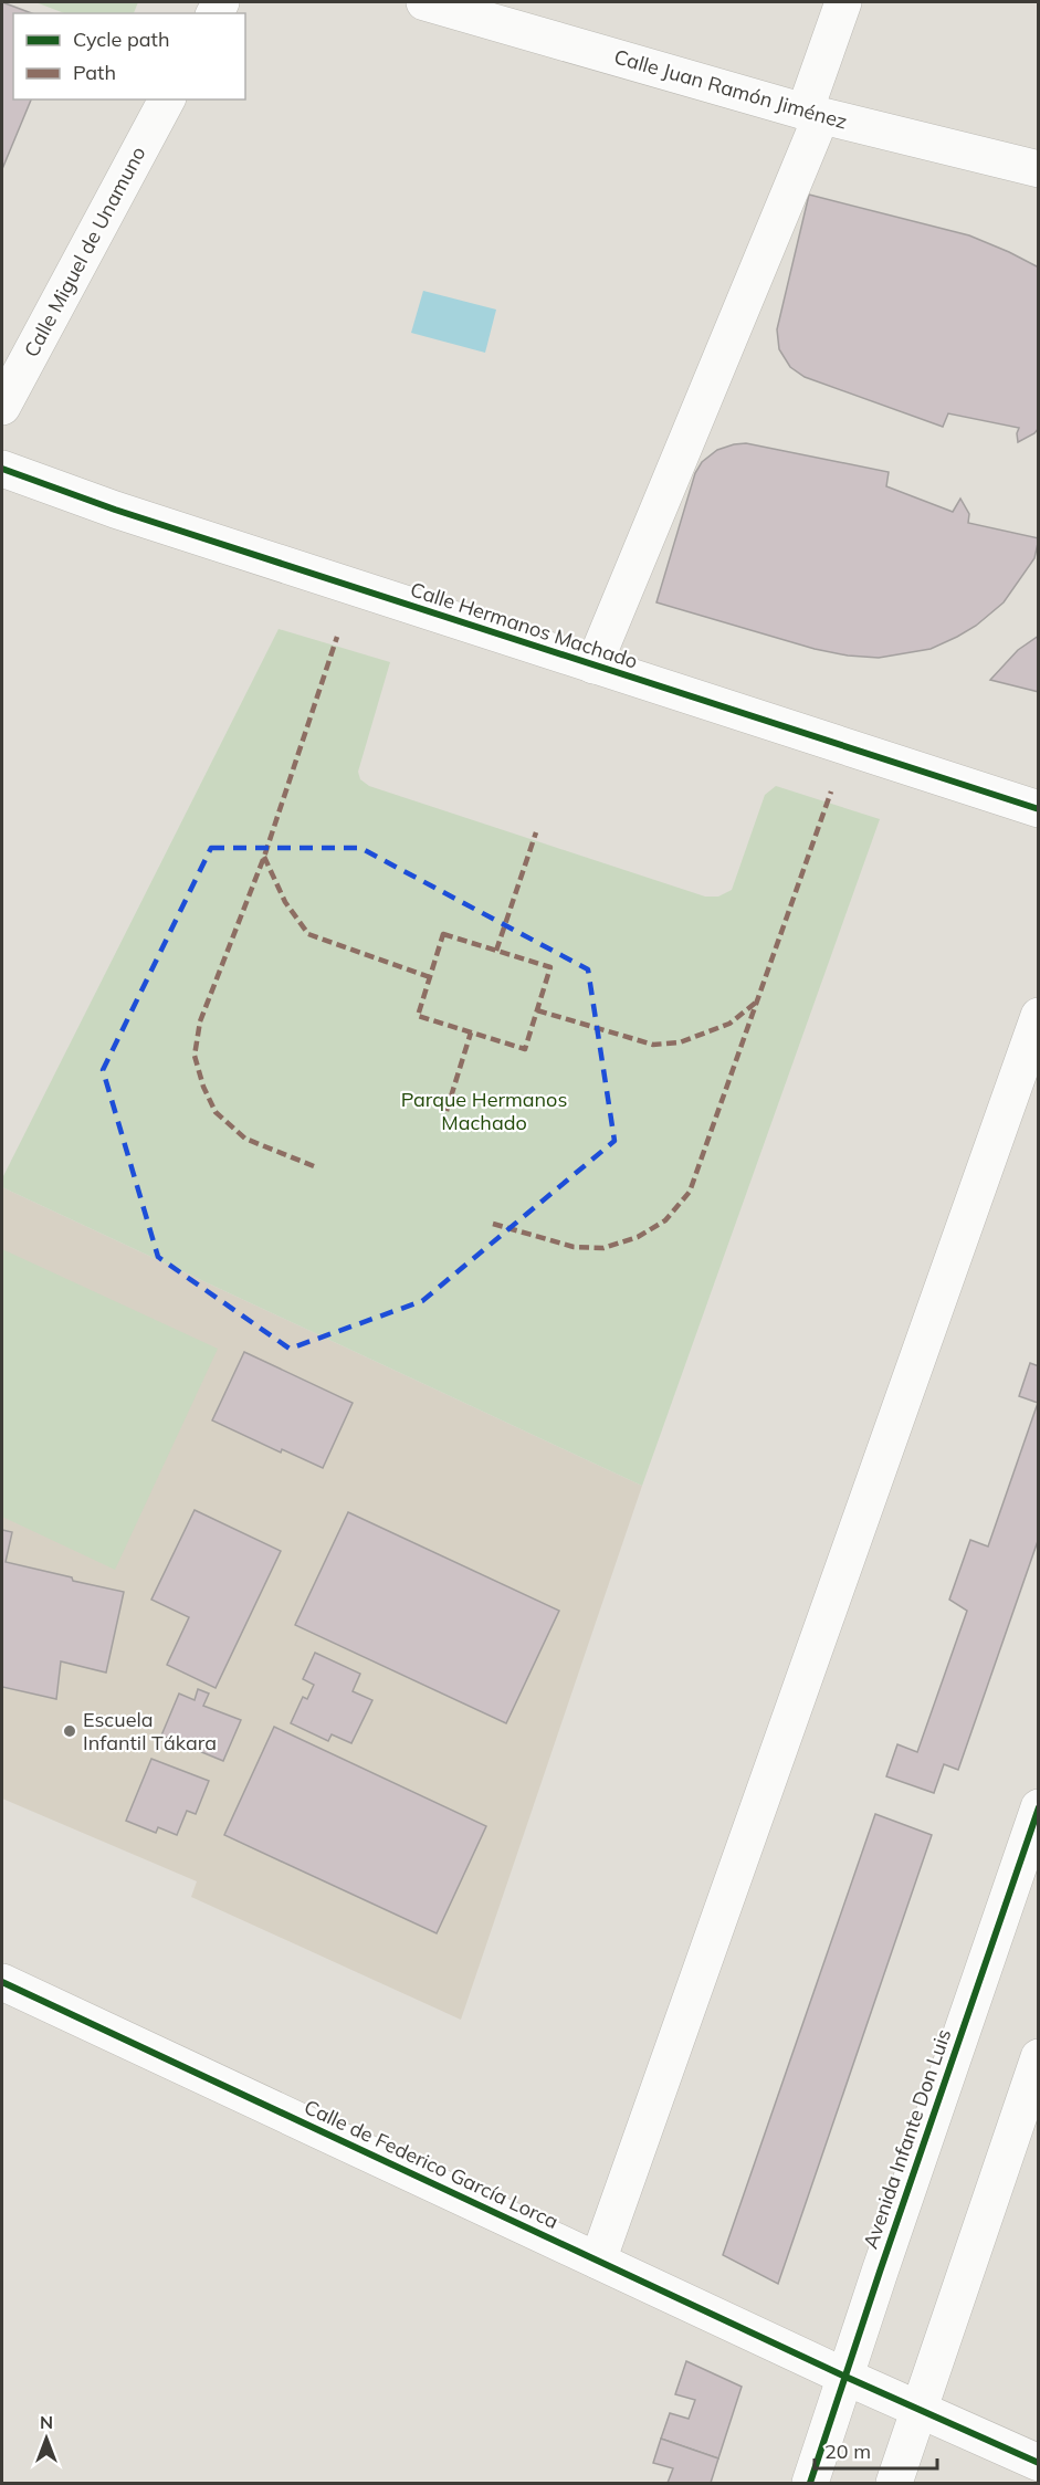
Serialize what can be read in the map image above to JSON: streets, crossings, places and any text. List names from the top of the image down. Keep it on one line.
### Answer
{"streets":{"street":["Calle Juan Ramón Jiménez","Calle Miguel de Unamuno","Calle Hermanos Machado","Avenida Infante Don Luis","Calle de Federico García Lorca"]},"crossings":[["Avenida Infante Don Luis","Calle de Federico García Lorca"]],"parks":["Parque Hermanos Machado"],"places":["Escuela Infantil Tákara"],"legend":["Cycle path","Path"],"scale_bar":"20 m","north":"top"}
